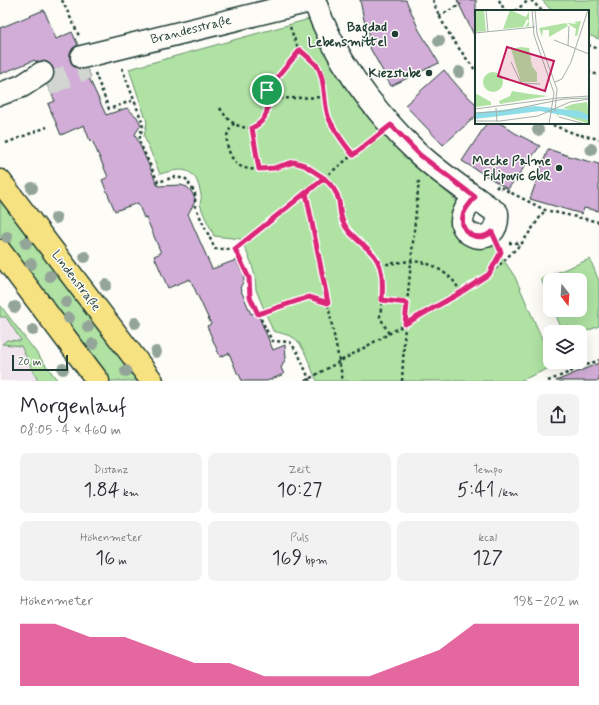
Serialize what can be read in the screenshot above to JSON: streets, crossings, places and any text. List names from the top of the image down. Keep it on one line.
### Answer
{"streets":{"main road":["Lindenstraße"],"street":["Brandesstraße"]},"places":["Bagdad Lebensmittel","Kiezstube","Mecke Palme Filipovic GbR"],"scale_bar":"20 m","north":"bottom","page":{"scale":"20 m","heading":["Morgenlauf","08:05 · 4 × 460 m"],"stats":[["Distanz","1.84 km"],["Zeit","10:27"],["Tempo","5:41 /km"],["Höhenmeter","16 m"],["Puls","169 bpm"],["kcal","127"]],"chart":["Höhenmeter","198–202 m"]}}
